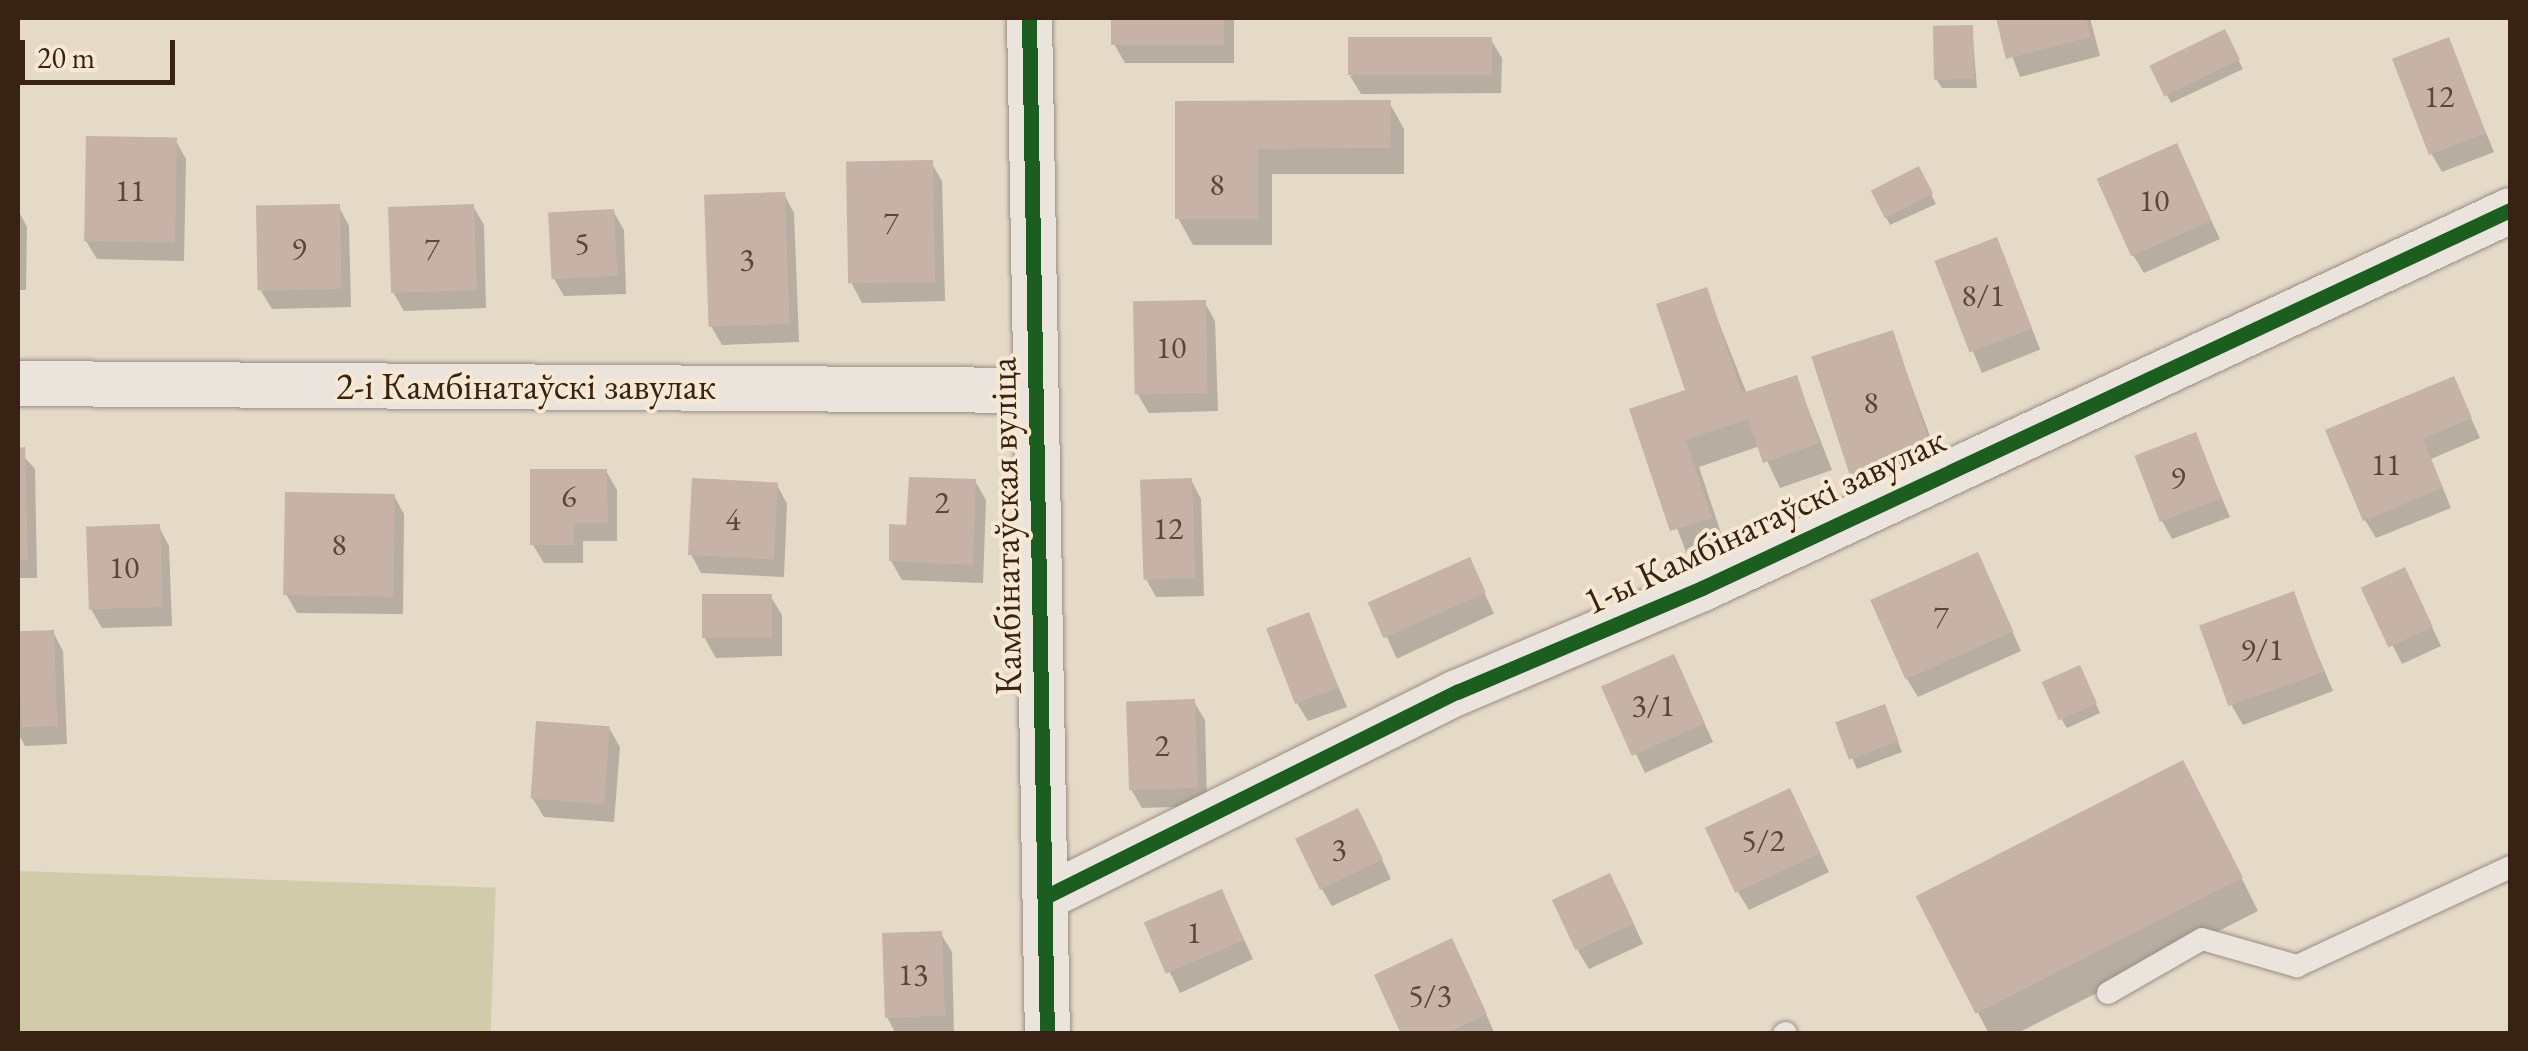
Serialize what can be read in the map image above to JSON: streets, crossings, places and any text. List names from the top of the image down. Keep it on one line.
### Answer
{"streets":{"street":["2-і Камбінатаўскі завулак","1-ы Камбінатаўскі завулак","Камбінатаўская вуліца"]},"crossings":[["2-і Камбінатаўскі завулак","Камбінатаўская вуліца"],["1-ы Камбінатаўскі завулак","Камбінатаўская вуліца"]],"house_numbers":["12","8","11","10","7","5","9","7","3","8/1","10","8","11","9","6","2","4","12","8","10","7","9/1","3/1","2","5/2","3","1","13","5/3"],"scale_bar":"20 m"}
